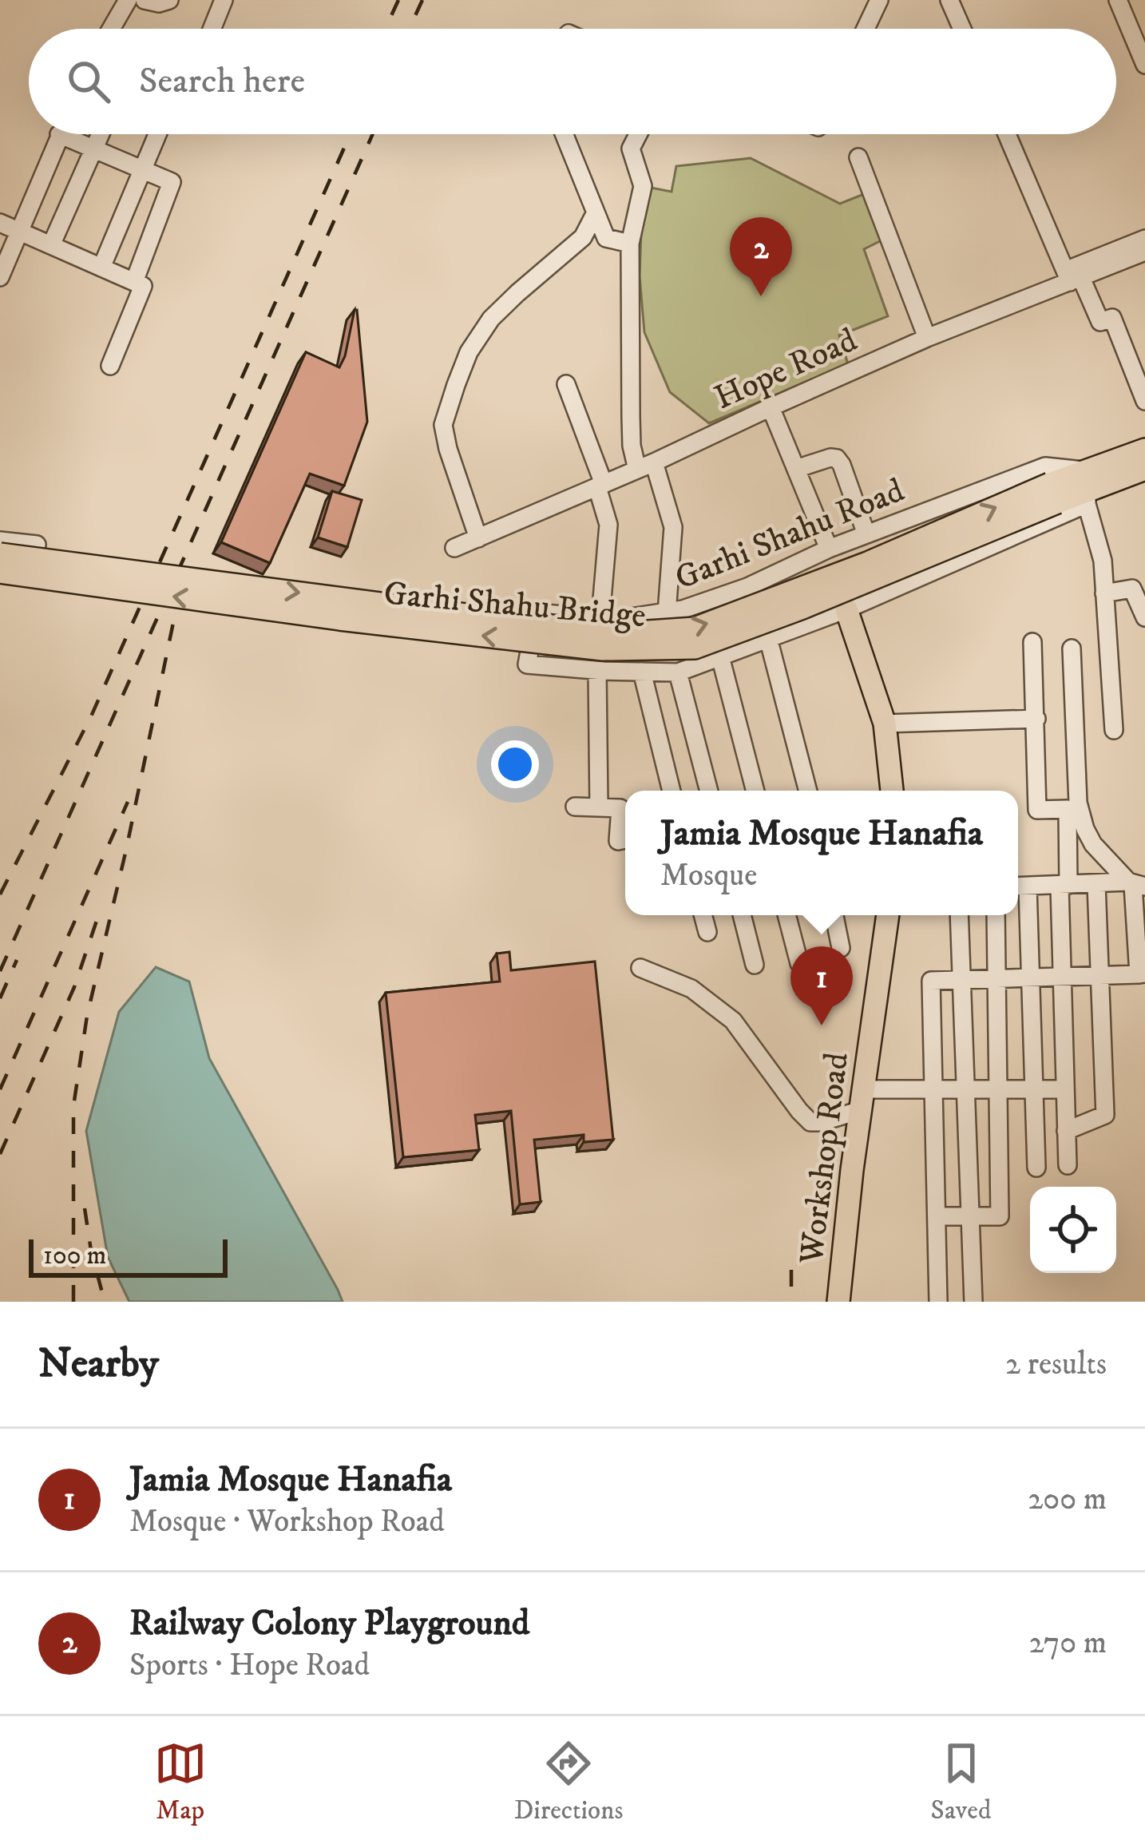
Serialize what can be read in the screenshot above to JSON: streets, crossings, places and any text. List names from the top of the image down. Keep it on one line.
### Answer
{"streets":{"main road":["Garhi Shahu Bridge","Workshop Road"],"street":["Hope Road","Garhi Shahu Road"]},"scale_bar":"100 m","page":{"search":"Search here","pins":["2","1"],"popup":["Jamia Mosque Hanafia","Mosque"],"scale":"100 m","heading":["Nearby","2 results"],"list":[{"mark":"1","name":"Jamia Mosque Hanafia","note":"Mosque · Workshop Road","value":"200 m"},{"mark":"2","name":"Railway Colony Playground","note":"Sports · Hope Road","value":"270 m"}],"nav":["Map","Directions","Saved"]}}
